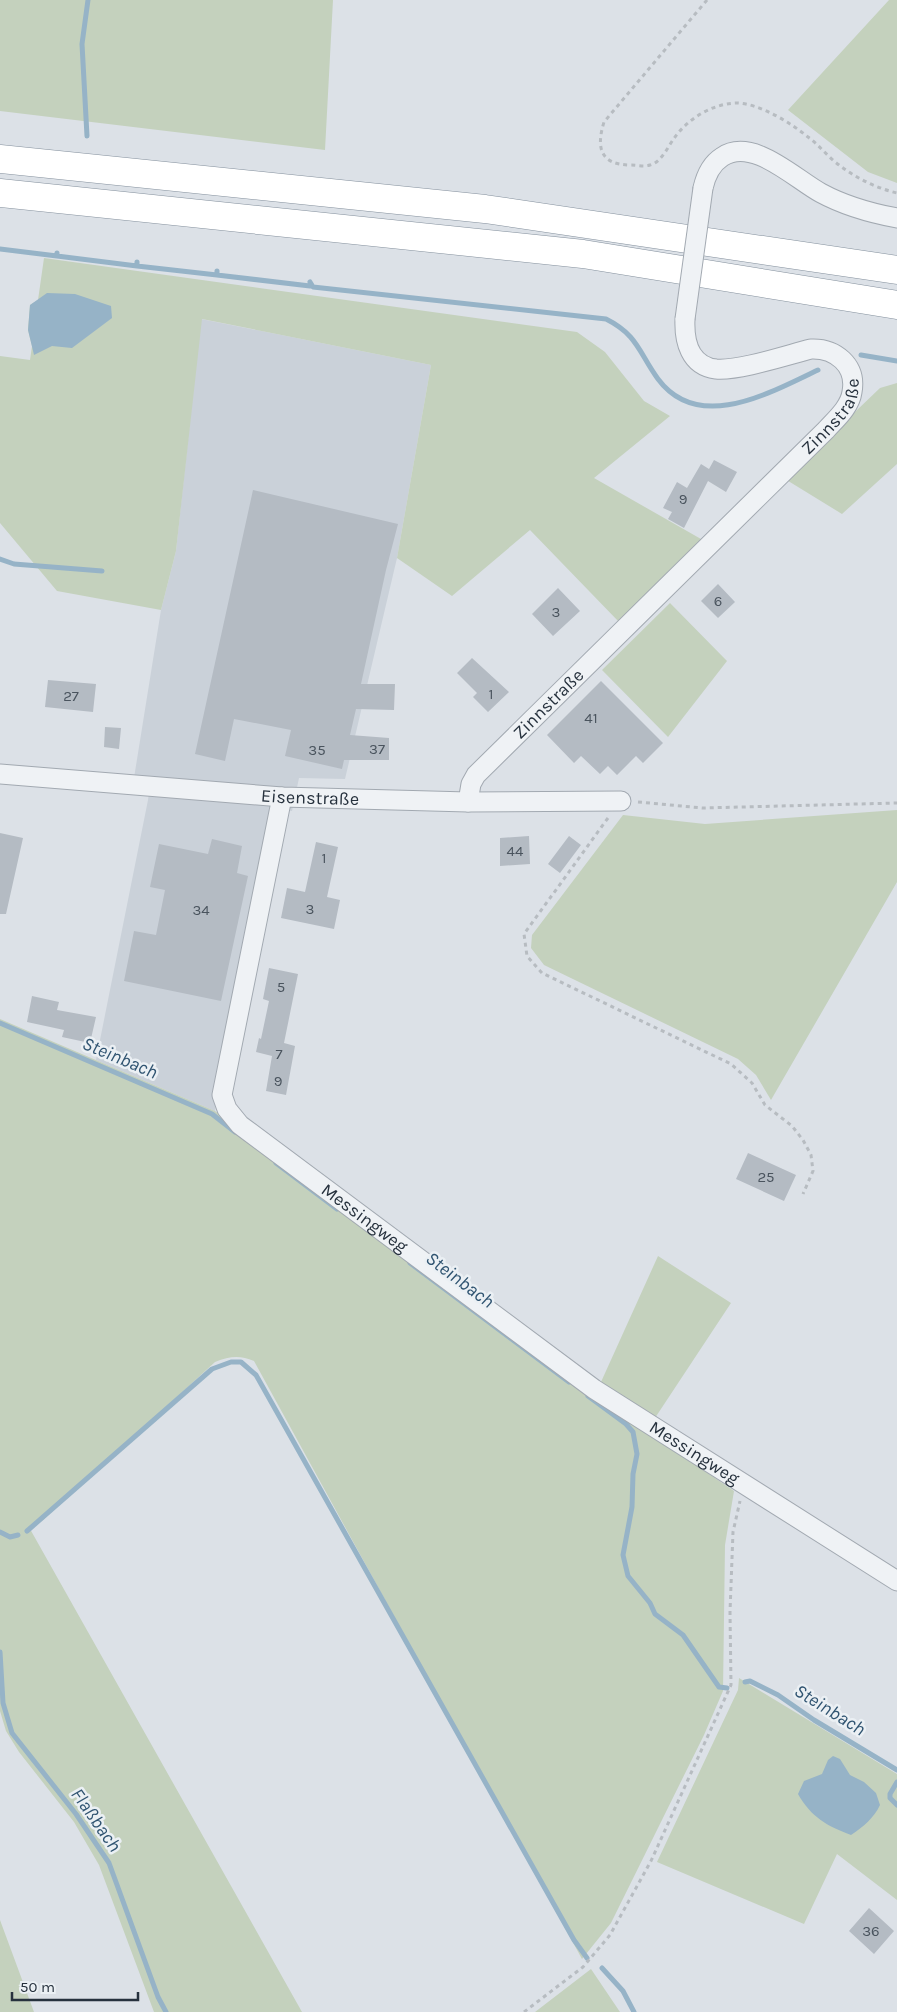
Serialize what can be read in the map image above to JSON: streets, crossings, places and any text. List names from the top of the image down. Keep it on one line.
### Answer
{"streets":{"street":["Zinnstraße","Eisenstraße","Messingweg"]},"crossings":[["Zinnstraße","Eisenstraße"],["Eisenstraße","Messingweg"]],"water":["Steinbach","Flaßbach"],"house_numbers":["9","6","3","1","27","41","37","35","44","1","3","34","5","7","9","25","36"],"scale_bar":"50 m"}
